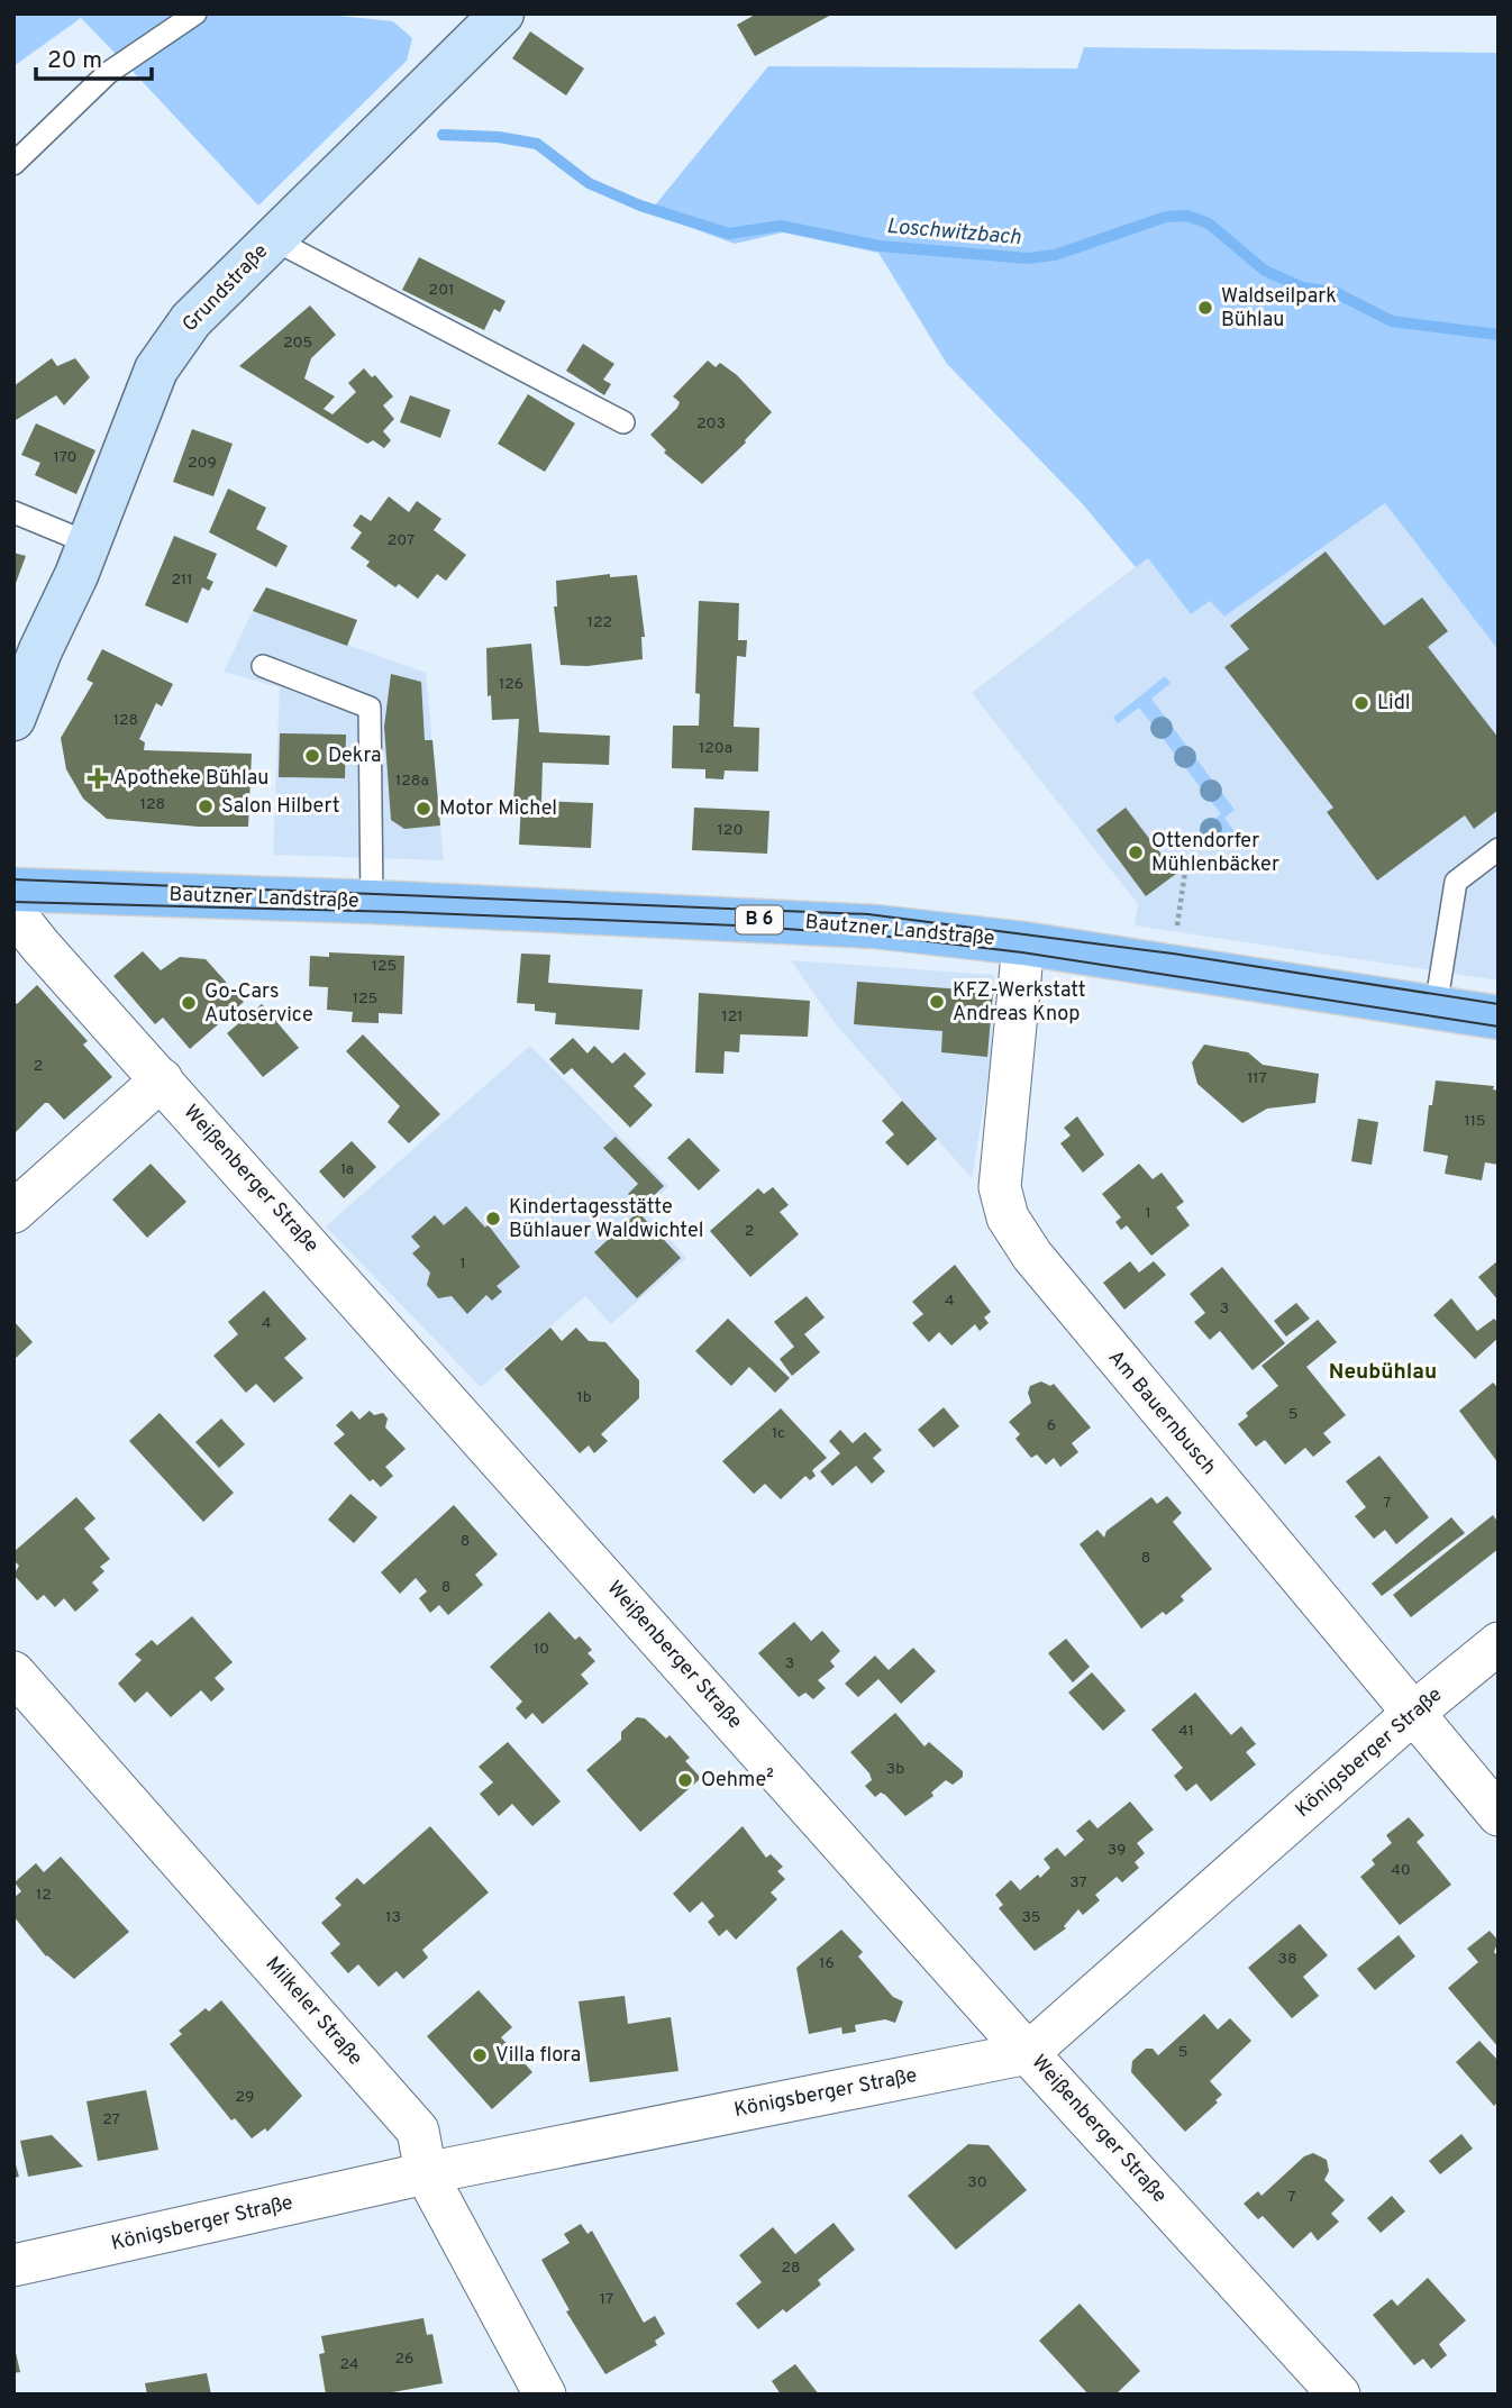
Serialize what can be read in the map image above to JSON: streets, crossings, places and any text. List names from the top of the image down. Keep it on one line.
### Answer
{"streets":{"main road":["Grundstraße","Bautzner Landstraße","B 6"],"street":["Weißenberger Straße","Am Bauernbusch","Königsberger Straße","Milkeler Straße"]},"crossings":[["Bautzner Landstraße","Am Bauernbusch"],["Weißenberger Straße","Königsberger Straße"],["Am Bauernbusch","Königsberger Straße"],["Königsberger Straße","Milkeler Straße"]],"districts":["Neubühlau"],"water":["Loschwitzbach"],"places":{"other":["Waldseilpark Bühlau","Lidl","Dekra","Salon Hilbert","Motor Michel","Ottendorfer Mühlenbäcker","KFZ-Werkstatt Andreas Knop","Go-Cars Autoservice","Kindertagesstätte Bühlauer Waldwichtel","Oehme²","Villa flora"],"health":["Apotheke Bühlau"]},"house_numbers":["201","205","203","170","209","207","211","122","126","128","120a","128a","128","120","125","125","121","2","117","115","1a","1","2","1","4","3","4","1b","5","6","1c","7","8","8","8","10","3","41","3b","39","40","37","12","13","35","38","16","5","29","27","30","7","28","17","26","24"],"scale_bar":"20 m"}
